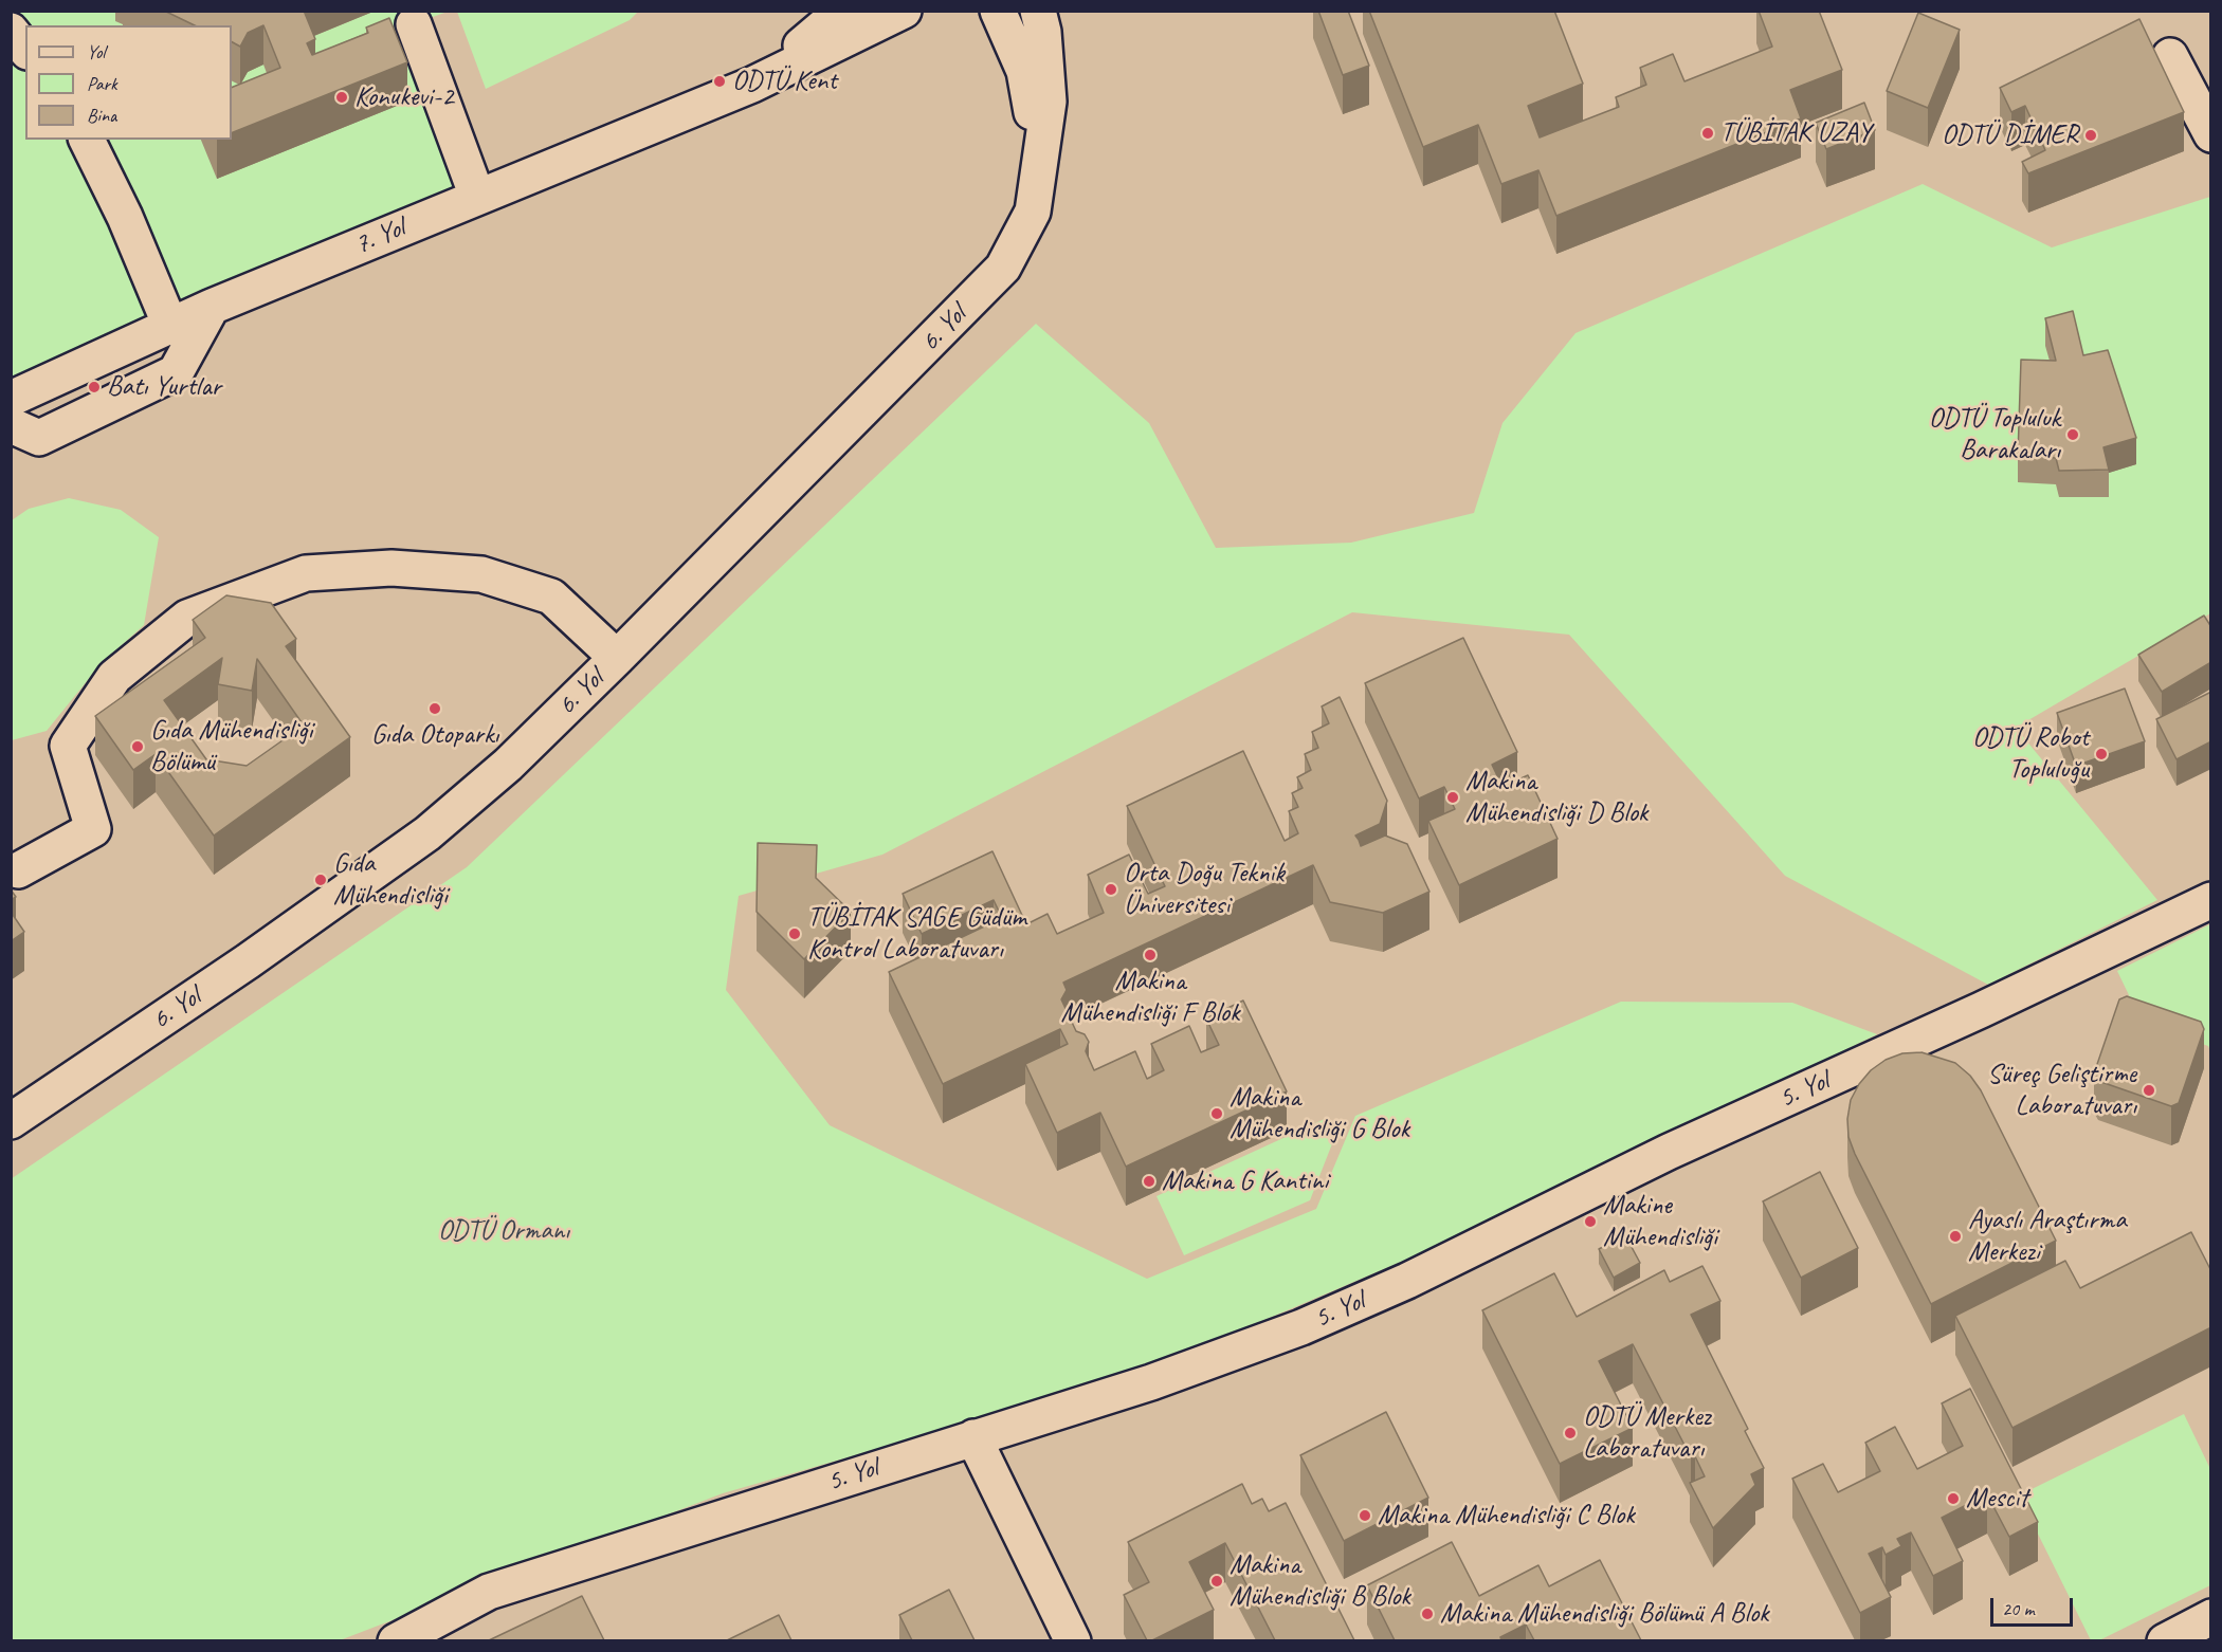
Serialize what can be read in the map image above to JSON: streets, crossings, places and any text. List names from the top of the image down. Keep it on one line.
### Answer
{"streets":{"street":["7. Yol","6. Yol","5. Yol"]},"parks":["ODTÜ Ormanı"],"places":["ODTÜ Kent","Konukevi-2","TÜBİTAK UZAY","ODTÜ DİMER","Batı Yurtlar","ODTÜ Topluluk Barakaları","Gıda Otoparkı","Gıda Mühendisliği Bölümü","ODTÜ Robot Topluluğu","Makina Mühendisliği D Blok","Gıda Mühendisliği","Orta Doğu Teknik Üniversitesi","TÜBİTAK SAGE Güdüm Kontrol Laboratuvarı","Makina Mühendisliği F Blok","Süreç Geliştirme Laboratuvarı","Makina Mühendisliği G Blok","Makina G Kantini","Makine Mühendisliği","Ayaslı Araştırma Merkezi","ODTÜ Merkez Laboratuvarı","Mescit","Makina Mühendisliği C Blok","Makina Mühendisliği B Blok","Makina Mühendisliği Bölümü A Blok"],"legend":["Yol","Park","Bina"],"scale_bar":"20 m"}
